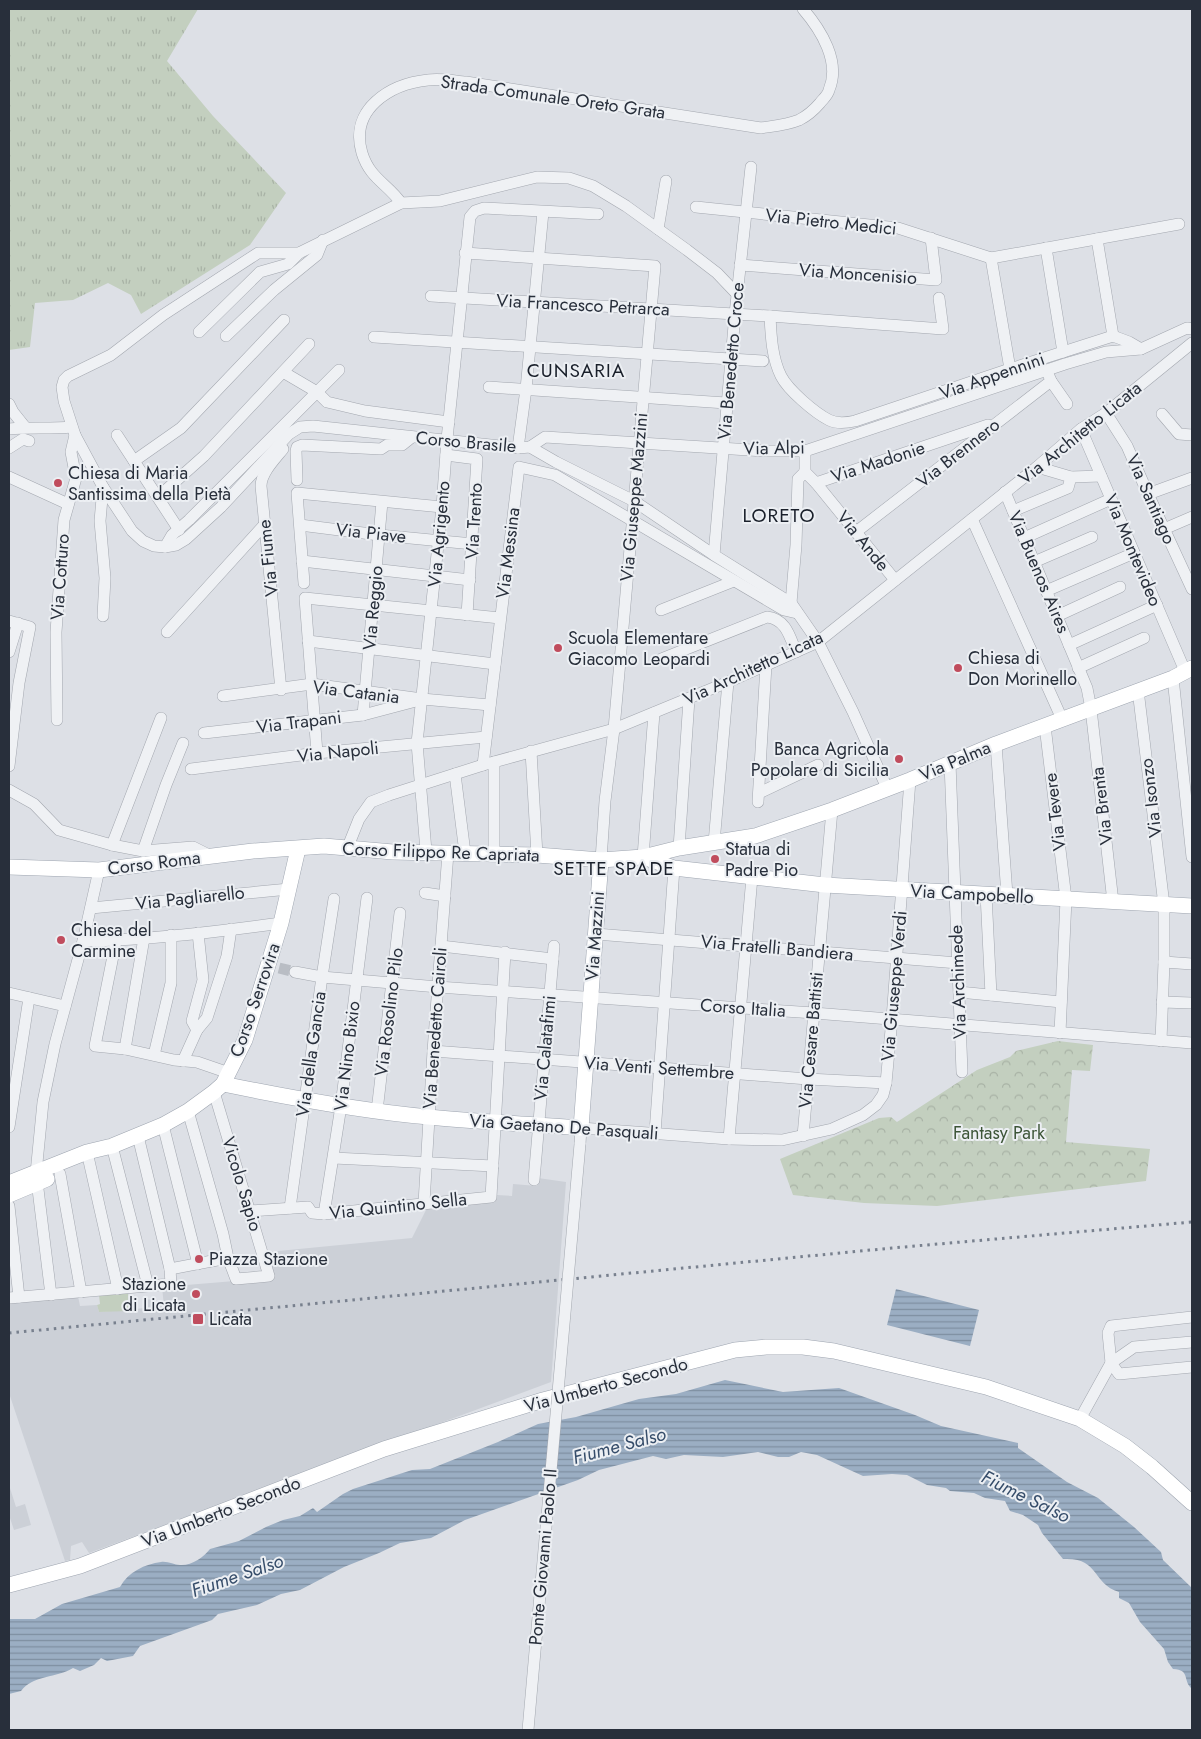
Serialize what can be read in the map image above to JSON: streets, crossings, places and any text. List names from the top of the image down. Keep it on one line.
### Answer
{"streets":{"main road":["Via Palma","Corso Filippo Re Capriata","Corso Roma","Via Campobello","Via Mazzini","Corso Serrovira","Via Gaetano De Pasquali","Via Umberto Secondo"],"street":["Strada Comunale Oreto Grata","Via Pietro Medici","Via Moncenisio","Via Francesco Petrarca","Via Benedetto Croce","Via Appennini","Via Architetto Licata","Corso Brasile","Via Alpi","Via Brennero","Via Madonie","Via Giuseppe Mazzini","Via Santiago","Via Trento","Via Piave","Via Agrigento","Via Ande","Via Montevideo","Via Messina","Via Fiume","Via Buenos Aires","Via Cotturo","Via Reggio","Via Catania","Via Trapani","Via Napoli","Via Isonzo","Via Brenta","Via Tevere","Via Pagliarello","Via Fratelli Bandiera","Via Archimede","Via Giuseppe Verdi","Corso Italia","Via Rosolino Pilo","Via Benedetto Cairoli","Via Cesare Battisti","Via Calatafimi","Via della Gancia","Via Nino Bixio","Via Venti Settembre","Vicolo Sapio","Via Quintino Sella","Ponte Giovanni Paolo II"]},"crossings":[["Via Pietro Medici","Via Moncenisio"],["Via Pietro Medici","Via Benedetto Croce"],["Via Moncenisio","Via Benedetto Croce"],["Via Francesco Petrarca","Via Benedetto Croce"],["Via Francesco Petrarca","Via Appennini"],["Via Francesco Petrarca","Via Giuseppe Mazzini"],["Via Francesco Petrarca","Via Agrigento"],["Via Benedetto Croce","Corso Brasile"],["Via Benedetto Croce","Via Alpi"],["Via Appennini","Via Alpi"],["Via Appennini","Via Brennero"],["Via Architetto Licata","Corso Brasile"],["Via Architetto Licata","Via Giuseppe Mazzini"],["Via Architetto Licata","Via Santiago"],["Via Architetto Licata","Via Agrigento"],["Via Architetto Licata","Via Ande"],["Via Architetto Licata","Via Montevideo"],["Via Architetto Licata","Via Messina"],["Via Architetto Licata","Via Buenos Aires"],["Via Architetto Licata","Corso Filippo Re Capriata"],["Via Architetto Licata","Via Mazzini"],["Corso Brasile","Via Alpi"],["Corso Brasile","Via Giuseppe Mazzini"],["Corso Brasile","Via Agrigento"],["Corso Brasile","Via Fiume"],["Corso Brasile","Via Palma"],["Via Alpi","Via Giuseppe Mazzini"],["Via Brennero","Via Madonie"],["Via Brennero","Via Ande"],["Via Madonie","Via Ande"],["Via Giuseppe Mazzini","Via Messina"],["Via Giuseppe Mazzini","Via Mazzini"],["Via Trento","Via Piave"],["Via Trento","Via Agrigento"],["Via Piave","Via Agrigento"],["Via Piave","Via Reggio"],["Via Agrigento","Via Catania"],["Via Agrigento","Via Trapani"],["Via Agrigento","Via Napoli"],["Via Agrigento","Corso Filippo Re Capriata"],["Via Montevideo","Via Palma"],["Via Messina","Via Catania"],["Via Messina","Via Napoli"],["Via Messina","Corso Filippo Re Capriata"],["Via Fiume","Via Catania"],["Via Buenos Aires","Via Palma"],["Via Buenos Aires","Via Brenta"],["Via Reggio","Via Catania"],["Via Reggio","Via Trapani"],["Via Catania","Via Trapani"],["Via Palma","Via Isonzo"],["Via Palma","Via Brenta"],["Via Palma","Via Tevere"],["Via Palma","Corso Filippo Re Capriata"],["Via Palma","Via Archimede"],["Via Palma","Via Giuseppe Verdi"],["Via Palma","Via Cesare Battisti"],["Via Isonzo","Via Campobello"],["Via Isonzo","Corso Italia"],["Via Brenta","Via Campobello"],["Via Tevere","Via Campobello"],["Via Tevere","Corso Italia"],["Corso Filippo Re Capriata","Corso Roma"],["Corso Filippo Re Capriata","Via Campobello"],["Corso Filippo Re Capriata","Via Mazzini"],["Corso Filippo Re Capriata","Corso Serrovira"],["Corso Filippo Re Capriata","Via Benedetto Cairoli"],["Corso Roma","Corso Serrovira"],["Via Campobello","Via Archimede"],["Via Campobello","Via Giuseppe Verdi"],["Via Campobello","Via Cesare Battisti"],["Via Pagliarello","Corso Serrovira"],["Via Mazzini","Via Fratelli Bandiera"],["Via Mazzini","Corso Italia"],["Via Mazzini","Via Venti Settembre"],["Via Mazzini","Via Gaetano De Pasquali"],["Via Mazzini","Ponte Giovanni Paolo II"],["Via Fratelli Bandiera","Via Archimede"],["Via Fratelli Bandiera","Via Giuseppe Verdi"],["Via Fratelli Bandiera","Via Cesare Battisti"],["Via Archimede","Corso Italia"],["Via Giuseppe Verdi","Corso Italia"],["Via Giuseppe Verdi","Via Venti Settembre"],["Via Giuseppe Verdi","Via Gaetano De Pasquali"],["Corso Serrovira","Via Gaetano De Pasquali"],["Corso Serrovira","Vicolo Sapio"],["Corso Italia","Via Rosolino Pilo"],["Corso Italia","Via Benedetto Cairoli"],["Corso Italia","Via Cesare Battisti"],["Corso Italia","Via Calatafimi"],["Corso Italia","Via della Gancia"],["Corso Italia","Via Nino Bixio"],["Via Rosolino Pilo","Via Gaetano De Pasquali"],["Via Benedetto Cairoli","Via Venti Settembre"],["Via Benedetto Cairoli","Via Gaetano De Pasquali"],["Via Benedetto Cairoli","Via Quintino Sella"],["Via Cesare Battisti","Via Venti Settembre"],["Via Cesare Battisti","Via Gaetano De Pasquali"],["Via Calatafimi","Via Venti Settembre"],["Via Calatafimi","Via Gaetano De Pasquali"],["Via della Gancia","Via Gaetano De Pasquali"],["Via della Gancia","Via Quintino Sella"],["Via Nino Bixio","Via Gaetano De Pasquali"],["Via Nino Bixio","Via Quintino Sella"],["Via Venti Settembre","Via Gaetano De Pasquali"],["Via Gaetano De Pasquali","Vicolo Sapio"],["Vicolo Sapio","Via Quintino Sella"]],"districts":["CUNSARIA","LORETO","SETTE SPADE"],"water":["Fiume Salso"],"parks":["Fantasy Park"],"places":{"other":["Chiesa di Maria Santissima della Pietà","Scuola Elementare Giacomo Leopardi","Chiesa di Don Morinello","Banca Agricola Popolare di Sicilia","Statua di Padre Pio","Chiesa del Carmine","Piazza Stazione","Stazione di Licata"],"transit":["Licata"]}}
